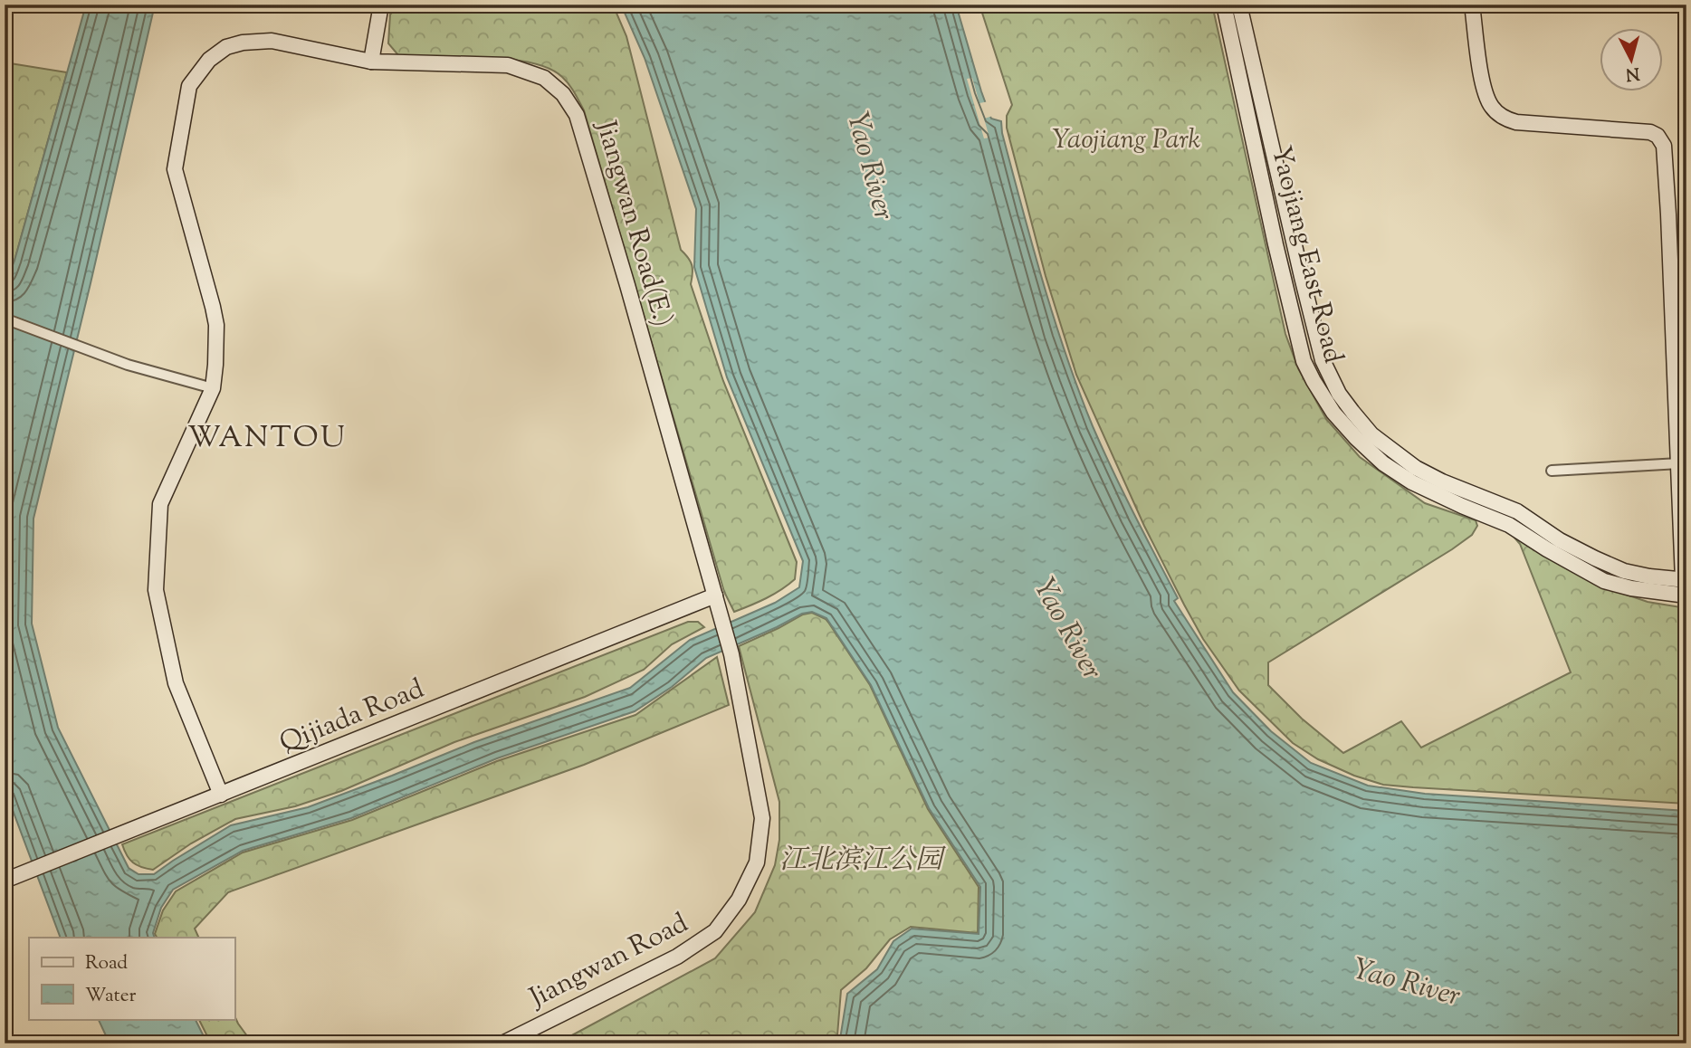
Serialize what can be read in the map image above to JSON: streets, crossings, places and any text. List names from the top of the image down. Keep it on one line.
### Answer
{"streets":{"street":["Jiangwan Road(E.)","Yaojiang East Road","Qijiada Road","Jiangwan Road"]},"crossings":[["Jiangwan Road(E.)","Qijiada Road"],["Jiangwan Road(E.)","Jiangwan Road"]],"districts":["WANTOU"],"water":["Yao River"],"parks":["Yaojiang Park","江北滨江公园"],"legend":["Road","Water"],"north":"bottom"}
